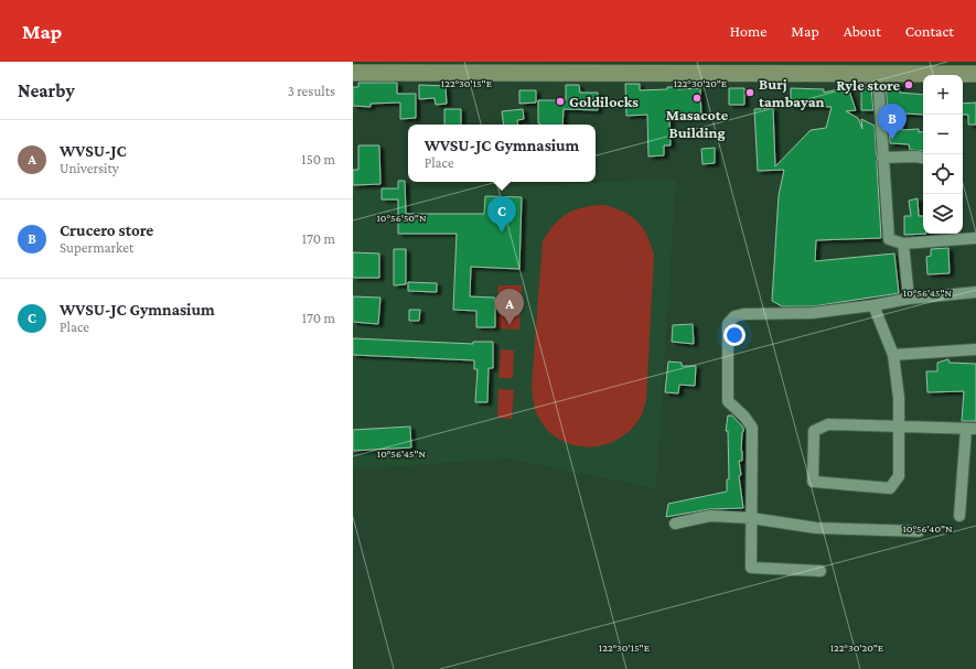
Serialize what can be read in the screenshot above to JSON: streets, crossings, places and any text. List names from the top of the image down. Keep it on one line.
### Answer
{"places":["Ryle store","Burj tambayan","Masacote Building","Goldilocks"],"page":{"header":"Map","nav":["Home","Map","About","Contact"],"heading":["Nearby","3 results"],"map_buttons":["+","−"],"pins":["B","C","A"],"list":[{"mark":"A","name":"WVSU-JC","note":"University","value":"150 m"},{"mark":"B","name":"Crucero store","note":"Supermarket","value":"170 m"},{"mark":"C","name":"WVSU-JC Gymnasium","note":"Place","value":"170 m"}],"popup":["WVSU-JC Gymnasium","Place"]},"coordinates":["122°30'15\"E","122°30'20\"E","10°56'50\"N","10°56'45\"N","10°56'40\"N"]}
